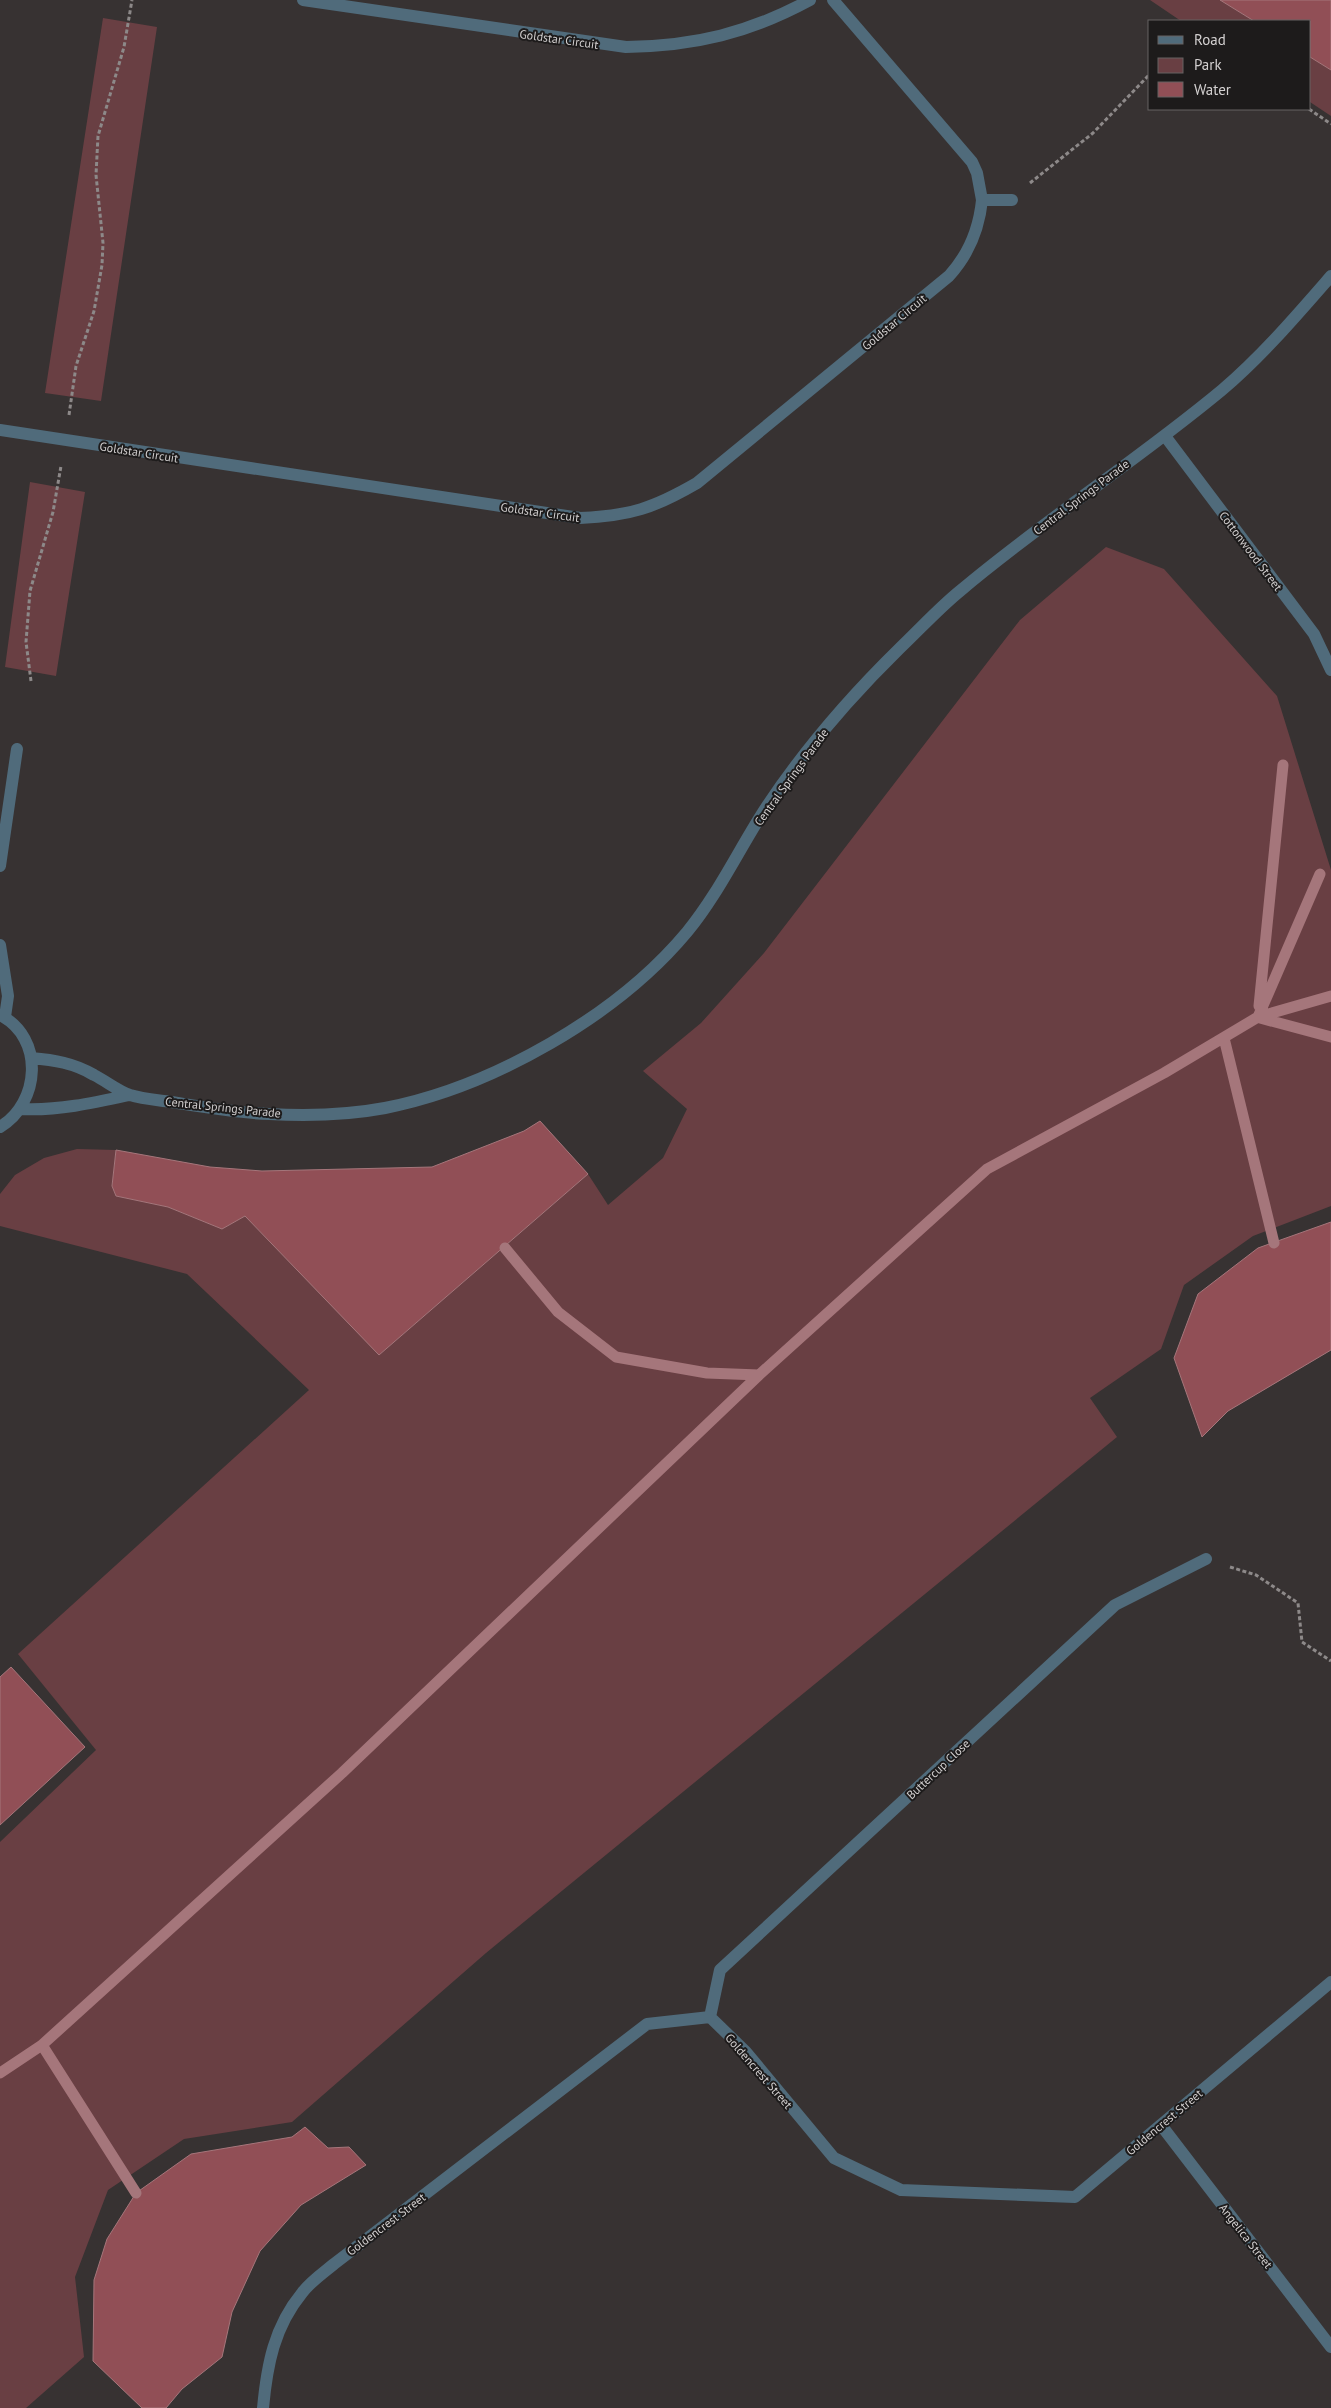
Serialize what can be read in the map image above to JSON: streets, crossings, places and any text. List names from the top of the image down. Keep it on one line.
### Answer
{"streets":{"street":["Goldstar Circuit","Central Springs Parade","Cottonwood Street","Buttercup Close","Goldencrest Street","Angelica Street"]},"crossings":[["Central Springs Parade","Cottonwood Street"],["Buttercup Close","Goldencrest Street"],["Goldencrest Street","Angelica Street"]],"legend":["Road","Park","Water"]}
